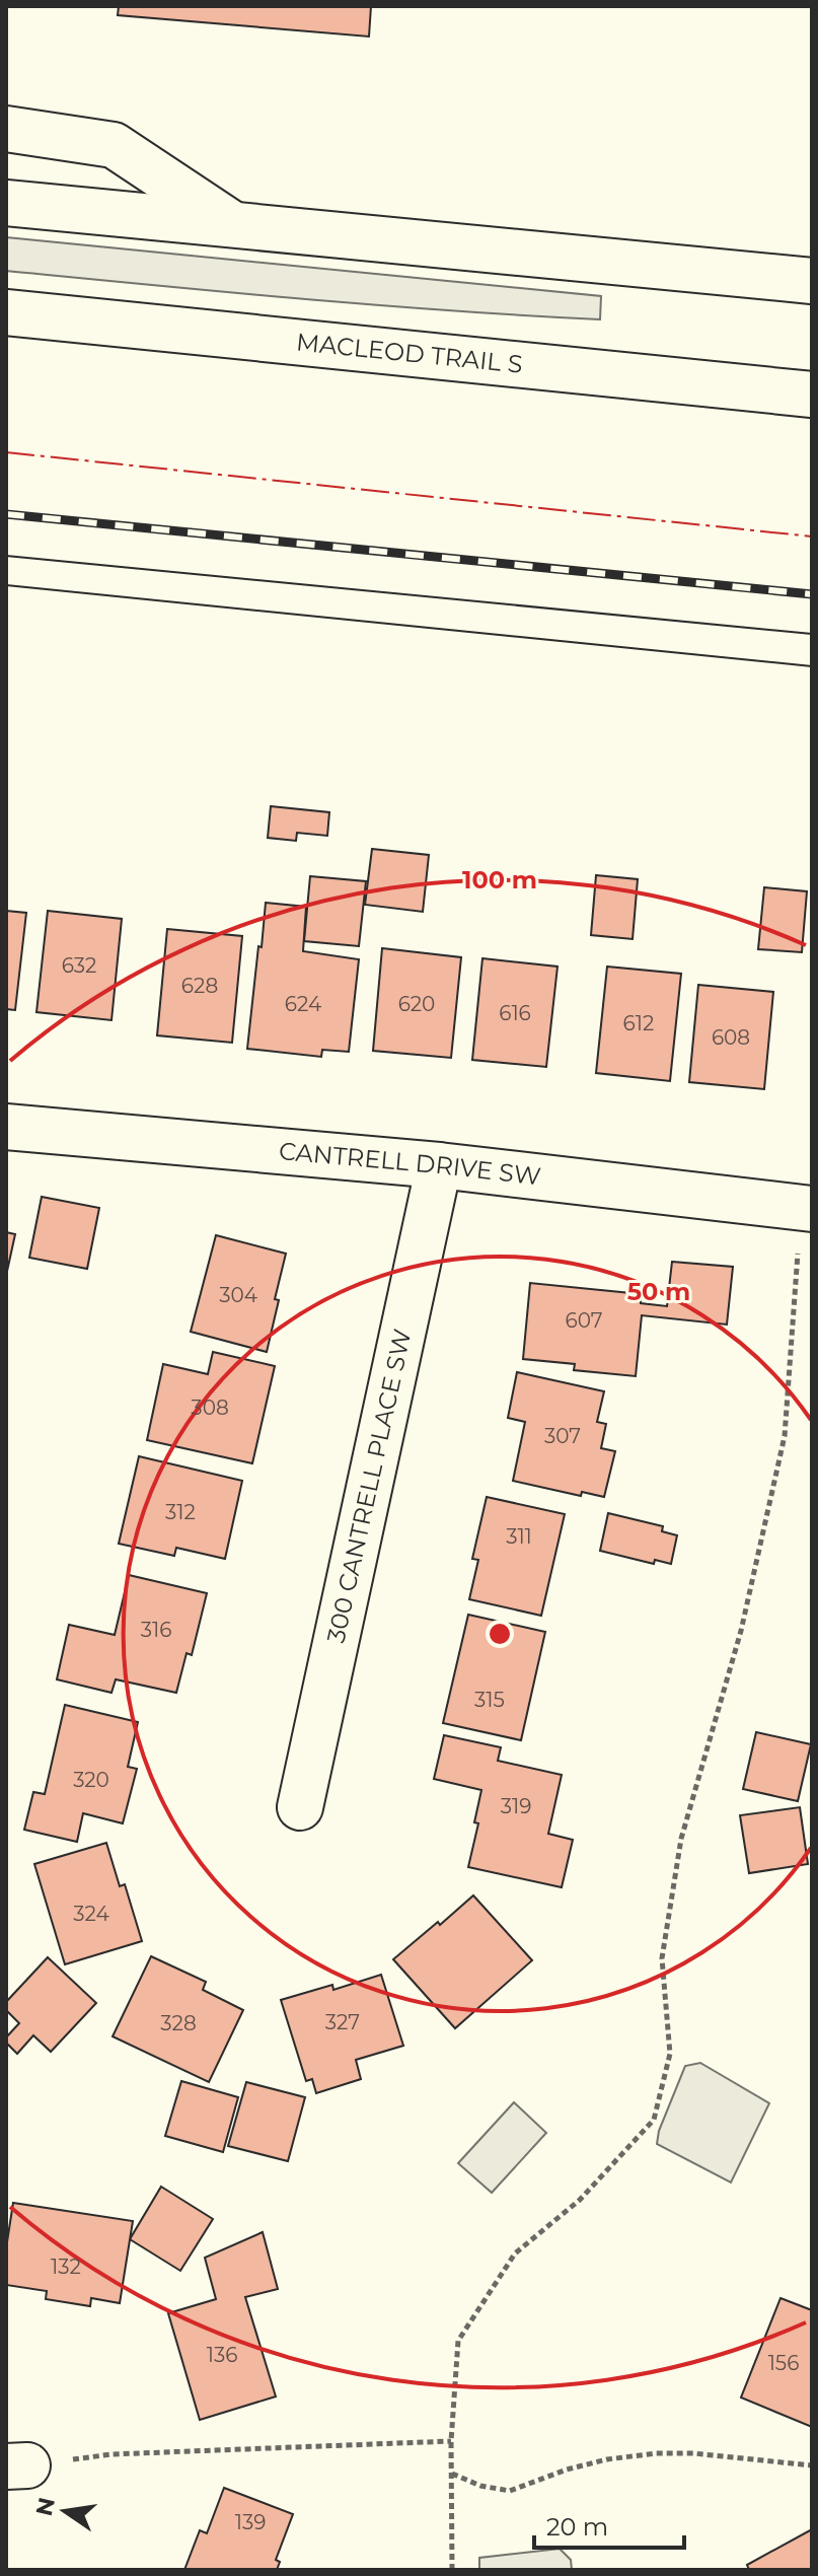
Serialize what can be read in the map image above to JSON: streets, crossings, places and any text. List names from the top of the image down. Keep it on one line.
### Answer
{"streets":{"main road":["MACLEOD TRAIL S","CANTRELL DRIVE SW","300 CANTRELL PLACE SW"]},"crossings":[["CANTRELL DRIVE SW","300 CANTRELL PLACE SW"]],"house_numbers":["632","628","624","620","616","612","608","304","607","308","307","312","311","316","315","320","319","324","327","328","132","136","156","139"],"scale_bar":"20 m","north":"left","rings":["100 m","50 m"]}
